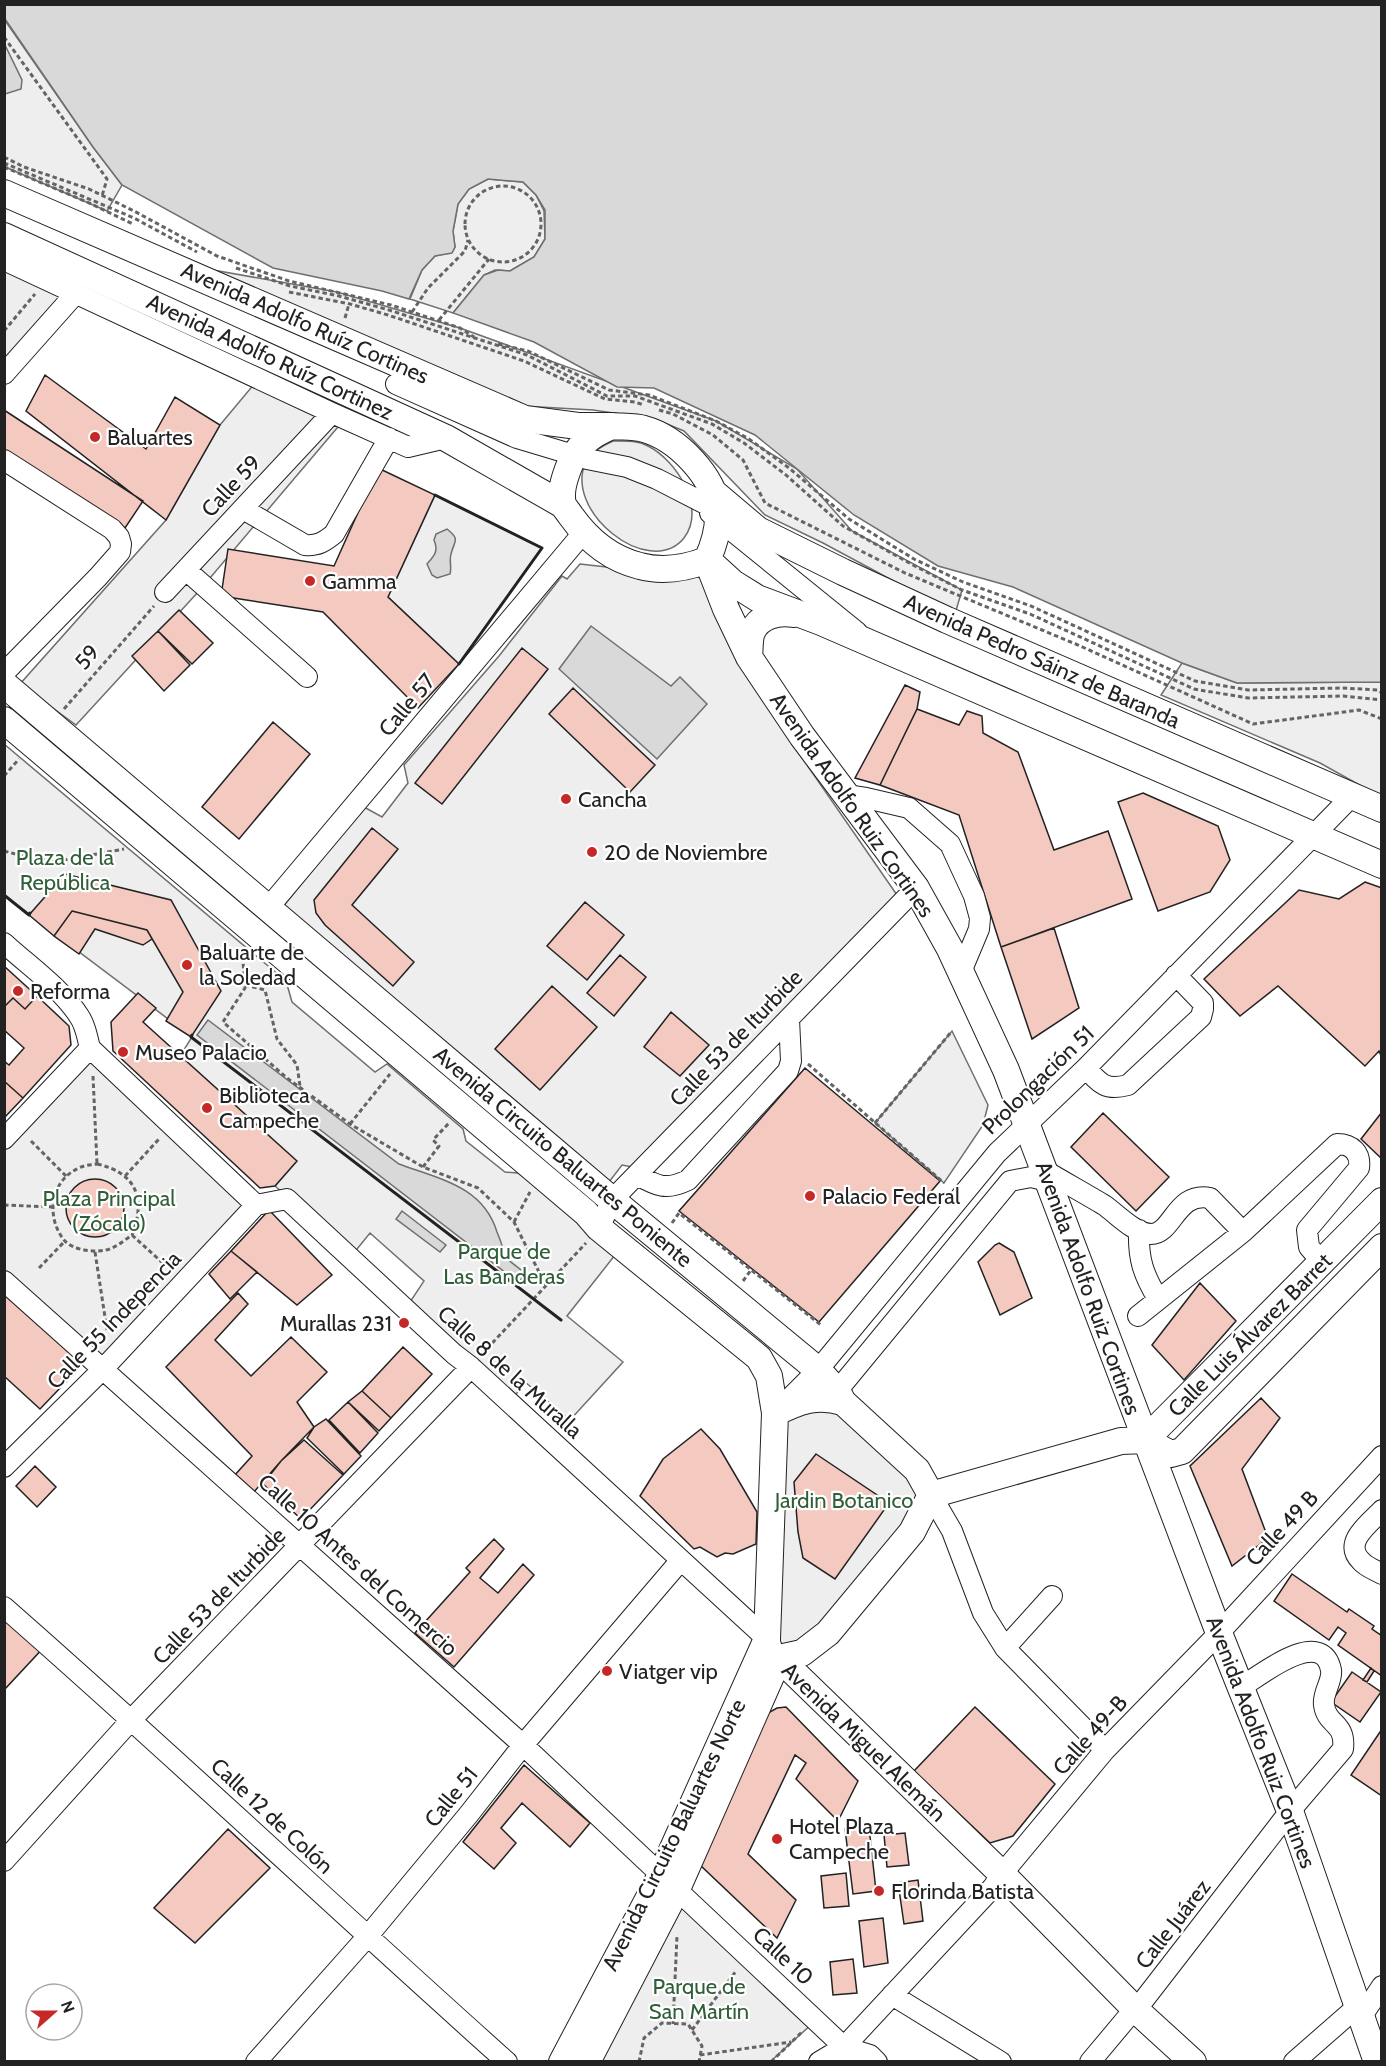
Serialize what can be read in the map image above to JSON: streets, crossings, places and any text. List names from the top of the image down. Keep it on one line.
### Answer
{"streets":{"main road":["Avenida Adolfo Ruíz Cortines","Avenida Pedro Sáinz de Baranda","Avenida Adolfo Ruiz Cortines","Avenida Circuito Baluartes Poniente","Calle Luis Álvarez Barret","Avenida Miguel Alemán","Avenida Circuito Baluartes Norte"],"street":["Avenida Adolfo Ruíz Cortinez","Calle 59","Calle 57","Calle 53 de Iturbide","Prolongación 51","Calle 55 Indepencia","Calle 8 de la Muralla","Calle 49 B","Calle 10 Antes del Comercio","Calle 49-B","Calle 51","Calle 12 de Colón","Calle Juárez","Calle 10"],"path":["59"]},"crossings":[["Avenida Adolfo Ruíz Cortines","Avenida Adolfo Ruíz Cortinez"],["Avenida Adolfo Ruíz Cortines","Avenida Pedro Sáinz de Baranda"],["Avenida Adolfo Ruíz Cortinez","Calle 59"],["Calle 59","59"],["59","Avenida Circuito Baluartes Poniente"],["Avenida Pedro Sáinz de Baranda","Prolongación 51"],["Calle 57","Avenida Circuito Baluartes Poniente"],["Avenida Adolfo Ruiz Cortines","Calle 53 de Iturbide"],["Avenida Adolfo Ruiz Cortines","Prolongación 51"],["Avenida Adolfo Ruiz Cortines","Calle Luis Álvarez Barret"],["Avenida Adolfo Ruiz Cortines","Calle 49 B"],["Avenida Adolfo Ruiz Cortines","Calle 49-B"],["Avenida Adolfo Ruiz Cortines","Calle Juárez"],["Calle 53 de Iturbide","Avenida Circuito Baluartes Poniente"],["Calle 53 de Iturbide","Calle 8 de la Muralla"],["Calle 53 de Iturbide","Calle 10 Antes del Comercio"],["Calle 53 de Iturbide","Calle 12 de Colón"],["Prolongación 51","Avenida Circuito Baluartes Poniente"],["Avenida Circuito Baluartes Poniente","Calle 8 de la Muralla"],["Avenida Circuito Baluartes Poniente","Avenida Miguel Alemán"],["Avenida Circuito Baluartes Poniente","Avenida Circuito Baluartes Norte"],["Calle 55 Indepencia","Calle 8 de la Muralla"],["Calle 55 Indepencia","Calle 10 Antes del Comercio"],["Calle 8 de la Muralla","Avenida Miguel Alemán"],["Calle 8 de la Muralla","Calle 51"],["Calle 8 de la Muralla","Avenida Circuito Baluartes Norte"],["Calle 49 B","Calle 49-B"],["Calle 10 Antes del Comercio","Calle 51"],["Calle 10 Antes del Comercio","Avenida Circuito Baluartes Norte"],["Calle 10 Antes del Comercio","Calle 10"],["Calle 49-B","Avenida Miguel Alemán"],["Calle 49-B","Calle 10"],["Avenida Miguel Alemán","Avenida Circuito Baluartes Norte"],["Avenida Miguel Alemán","Calle Juárez"],["Calle 51","Calle 12 de Colón"],["Avenida Circuito Baluartes Norte","Calle 10"]],"parks":["Plaza de la República","Plaza Principal (Zócalo)","Parque de Las Banderas","Jardin Botanico","Parque de San Martín"],"places":["Baluartes","Gamma","Cancha","20 de Noviembre","Baluarte de la Soledad","Reforma","Museo Palacio","Biblioteca Campeche","Palacio Federal","Murallas 231","Viatger vip","Hotel Plaza Campeche","Florinda Batista"],"north":"right"}
